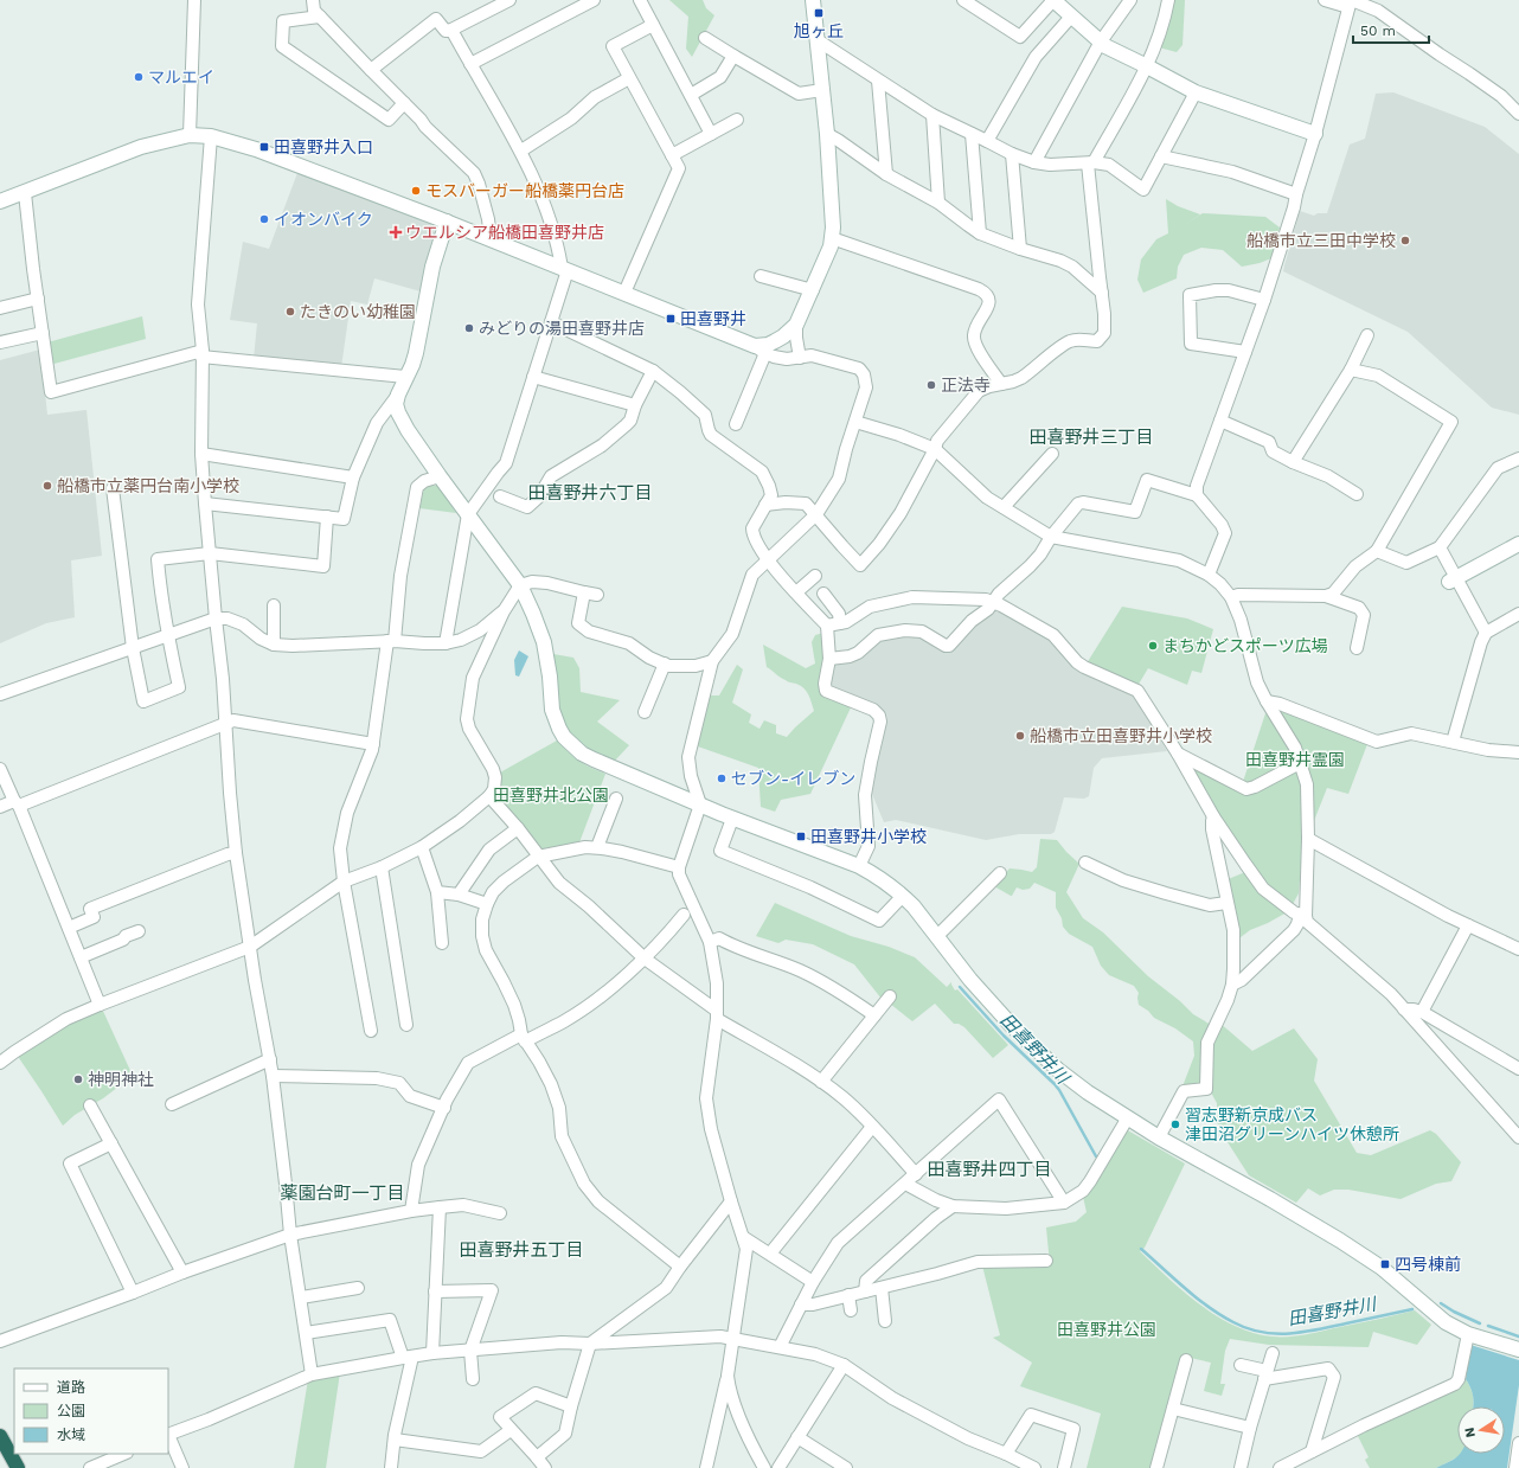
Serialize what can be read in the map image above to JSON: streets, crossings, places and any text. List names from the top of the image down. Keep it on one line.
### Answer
{"districts":["田喜野井三丁目","田喜野井六丁目","田喜野井四丁目","薬園台町一丁目","田喜野井五丁目"],"water":["田喜野井川"],"parks":["田喜野井霊園","田喜野井北公園","田喜野井公園"],"places":{"transit":["旭ヶ丘","田喜野井入口","田喜野井","田喜野井小学校","四号棟前"],"other":["マルエイ","モスバーガー船橋薬円台店","イオンバイク","船橋市立三田中学校","たきのい幼稚園","みどりの湯田喜野井店","正法寺","船橋市立薬円台南小学校","まちかどスポーツ広場","船橋市立田喜野井小学校","セブン-イレブン","神明神社","習志野新京成バス 津田沼グリーンハイツ休憩所"],"health":["ウエルシア船橋田喜野井店"]},"legend":["道路","公園","水域"],"scale_bar":"50 m","north":"left"}
